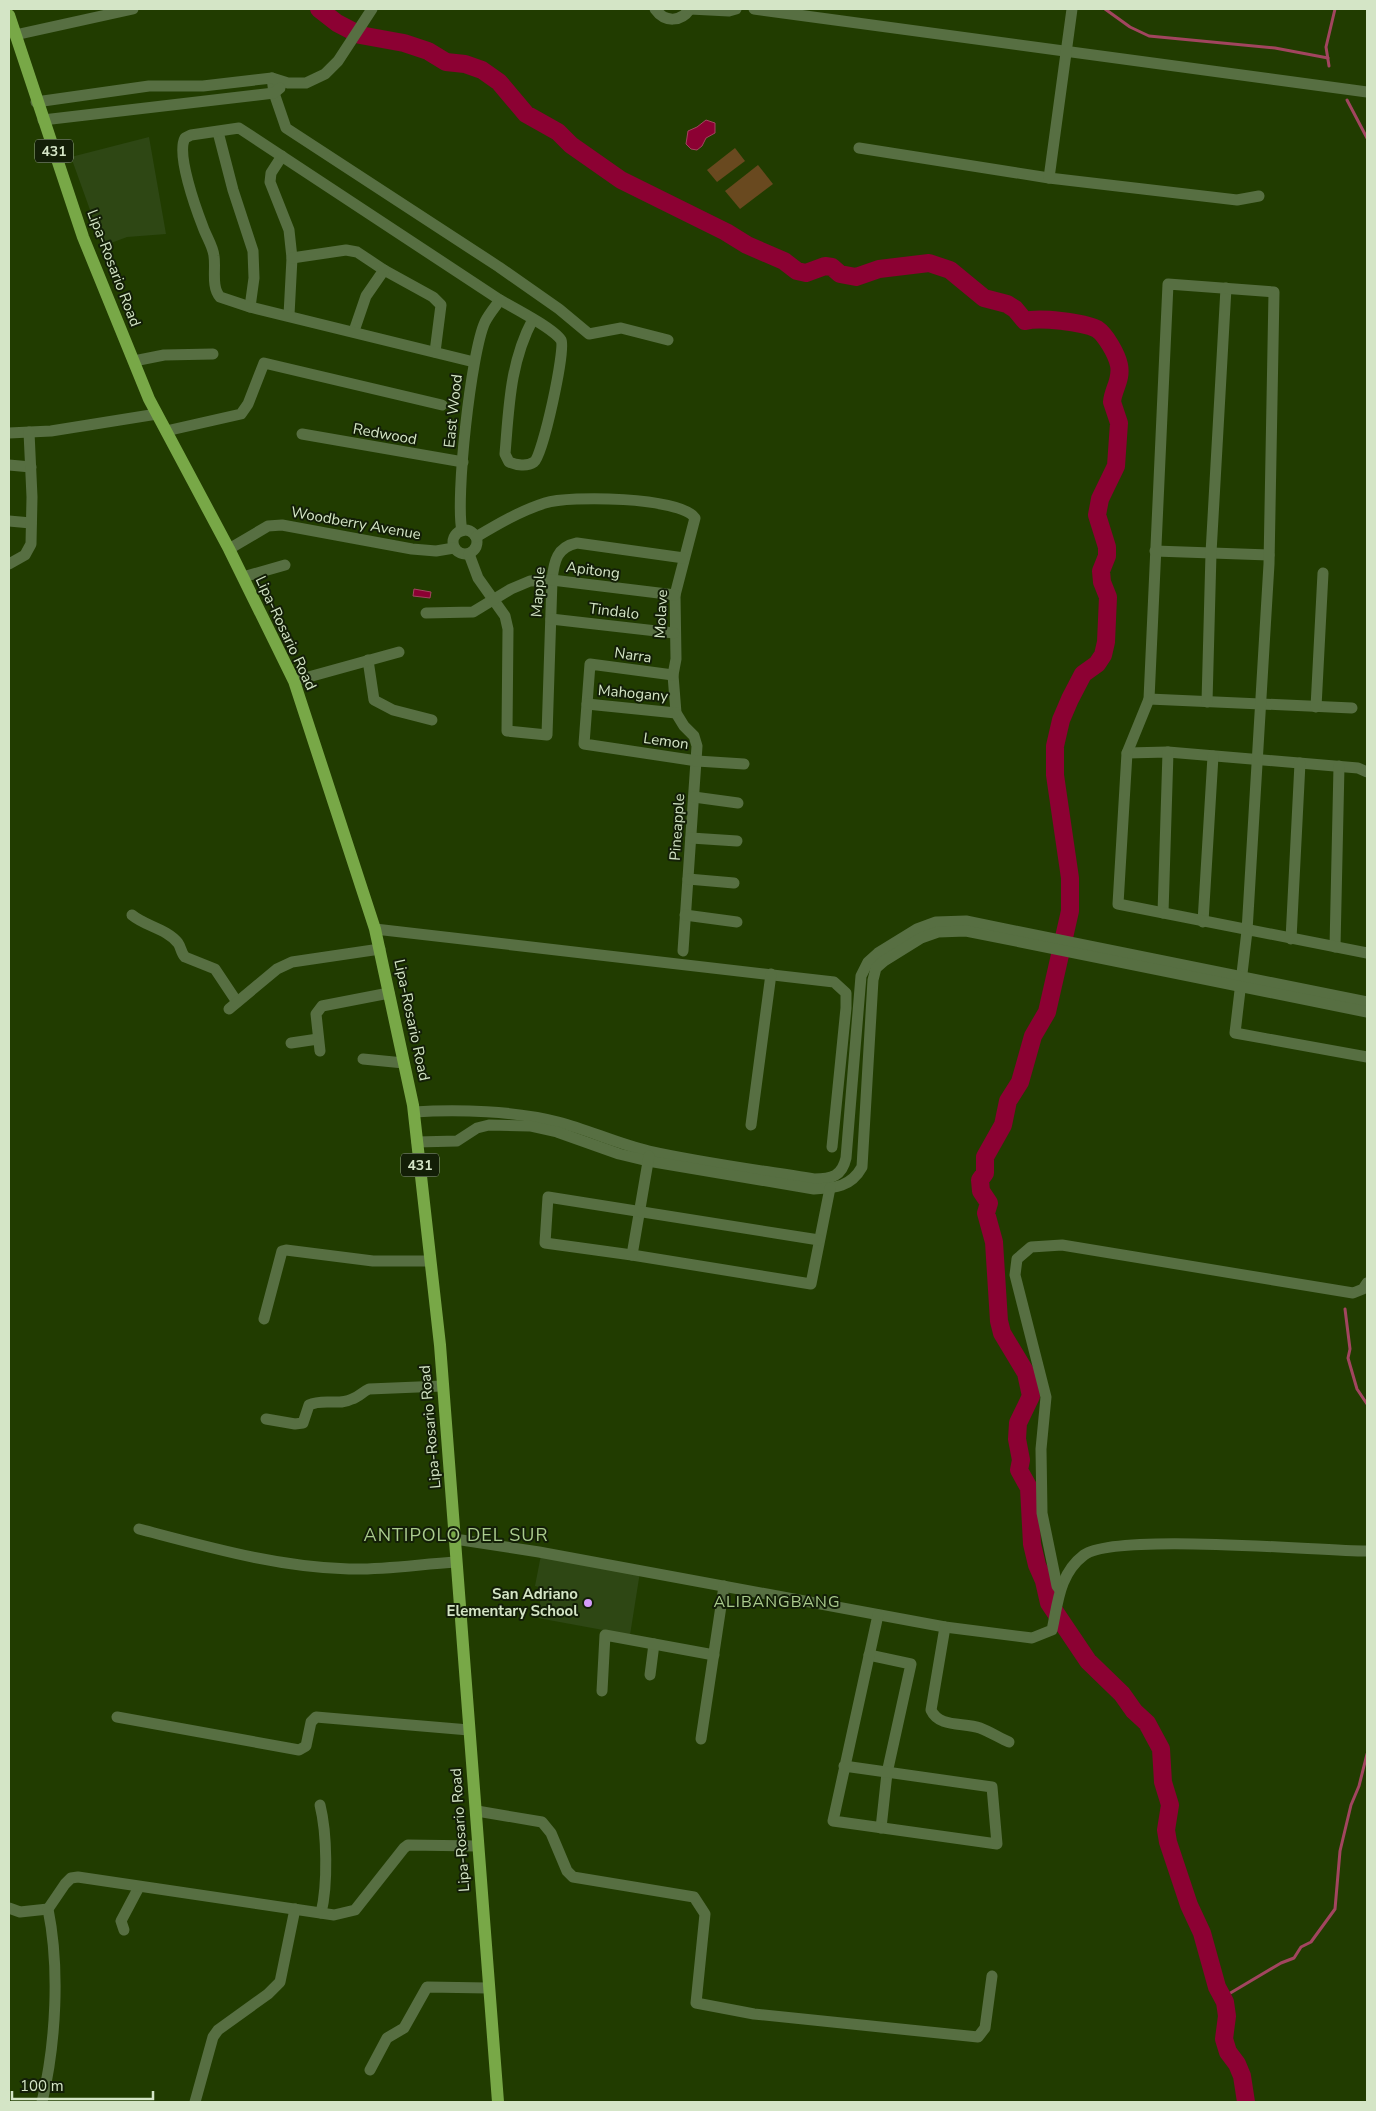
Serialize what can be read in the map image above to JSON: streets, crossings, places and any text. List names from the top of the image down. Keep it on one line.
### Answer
{"streets":{"main road":["431","Lipa-Rosario Road"],"street":["East Wood","Redwood","Woodberry Avenue","Apitong","Mapple","Tindalo","Molave","Narra","Mahogany","Lemon","Pineapple"]},"crossings":[["Lipa-Rosario Road","Woodberry Avenue"],["East Wood","Redwood"],["East Wood","Woodberry Avenue"],["East Wood","Molave"],["Woodberry Avenue","Molave"],["Apitong","Mapple"],["Apitong","Molave"],["Mapple","Tindalo"],["Mapple","Molave"],["Tindalo","Molave"],["Molave","Narra"],["Molave","Mahogany"],["Molave","Pineapple"],["Narra","Mahogany"],["Narra","Lemon"],["Mahogany","Lemon"],["Mahogany","Pineapple"],["Lemon","Pineapple"]],"districts":["ANTIPOLO DEL SUR","ALIBANGBANG"],"places":["San Adriano Elementary School"],"scale_bar":"100 m"}
